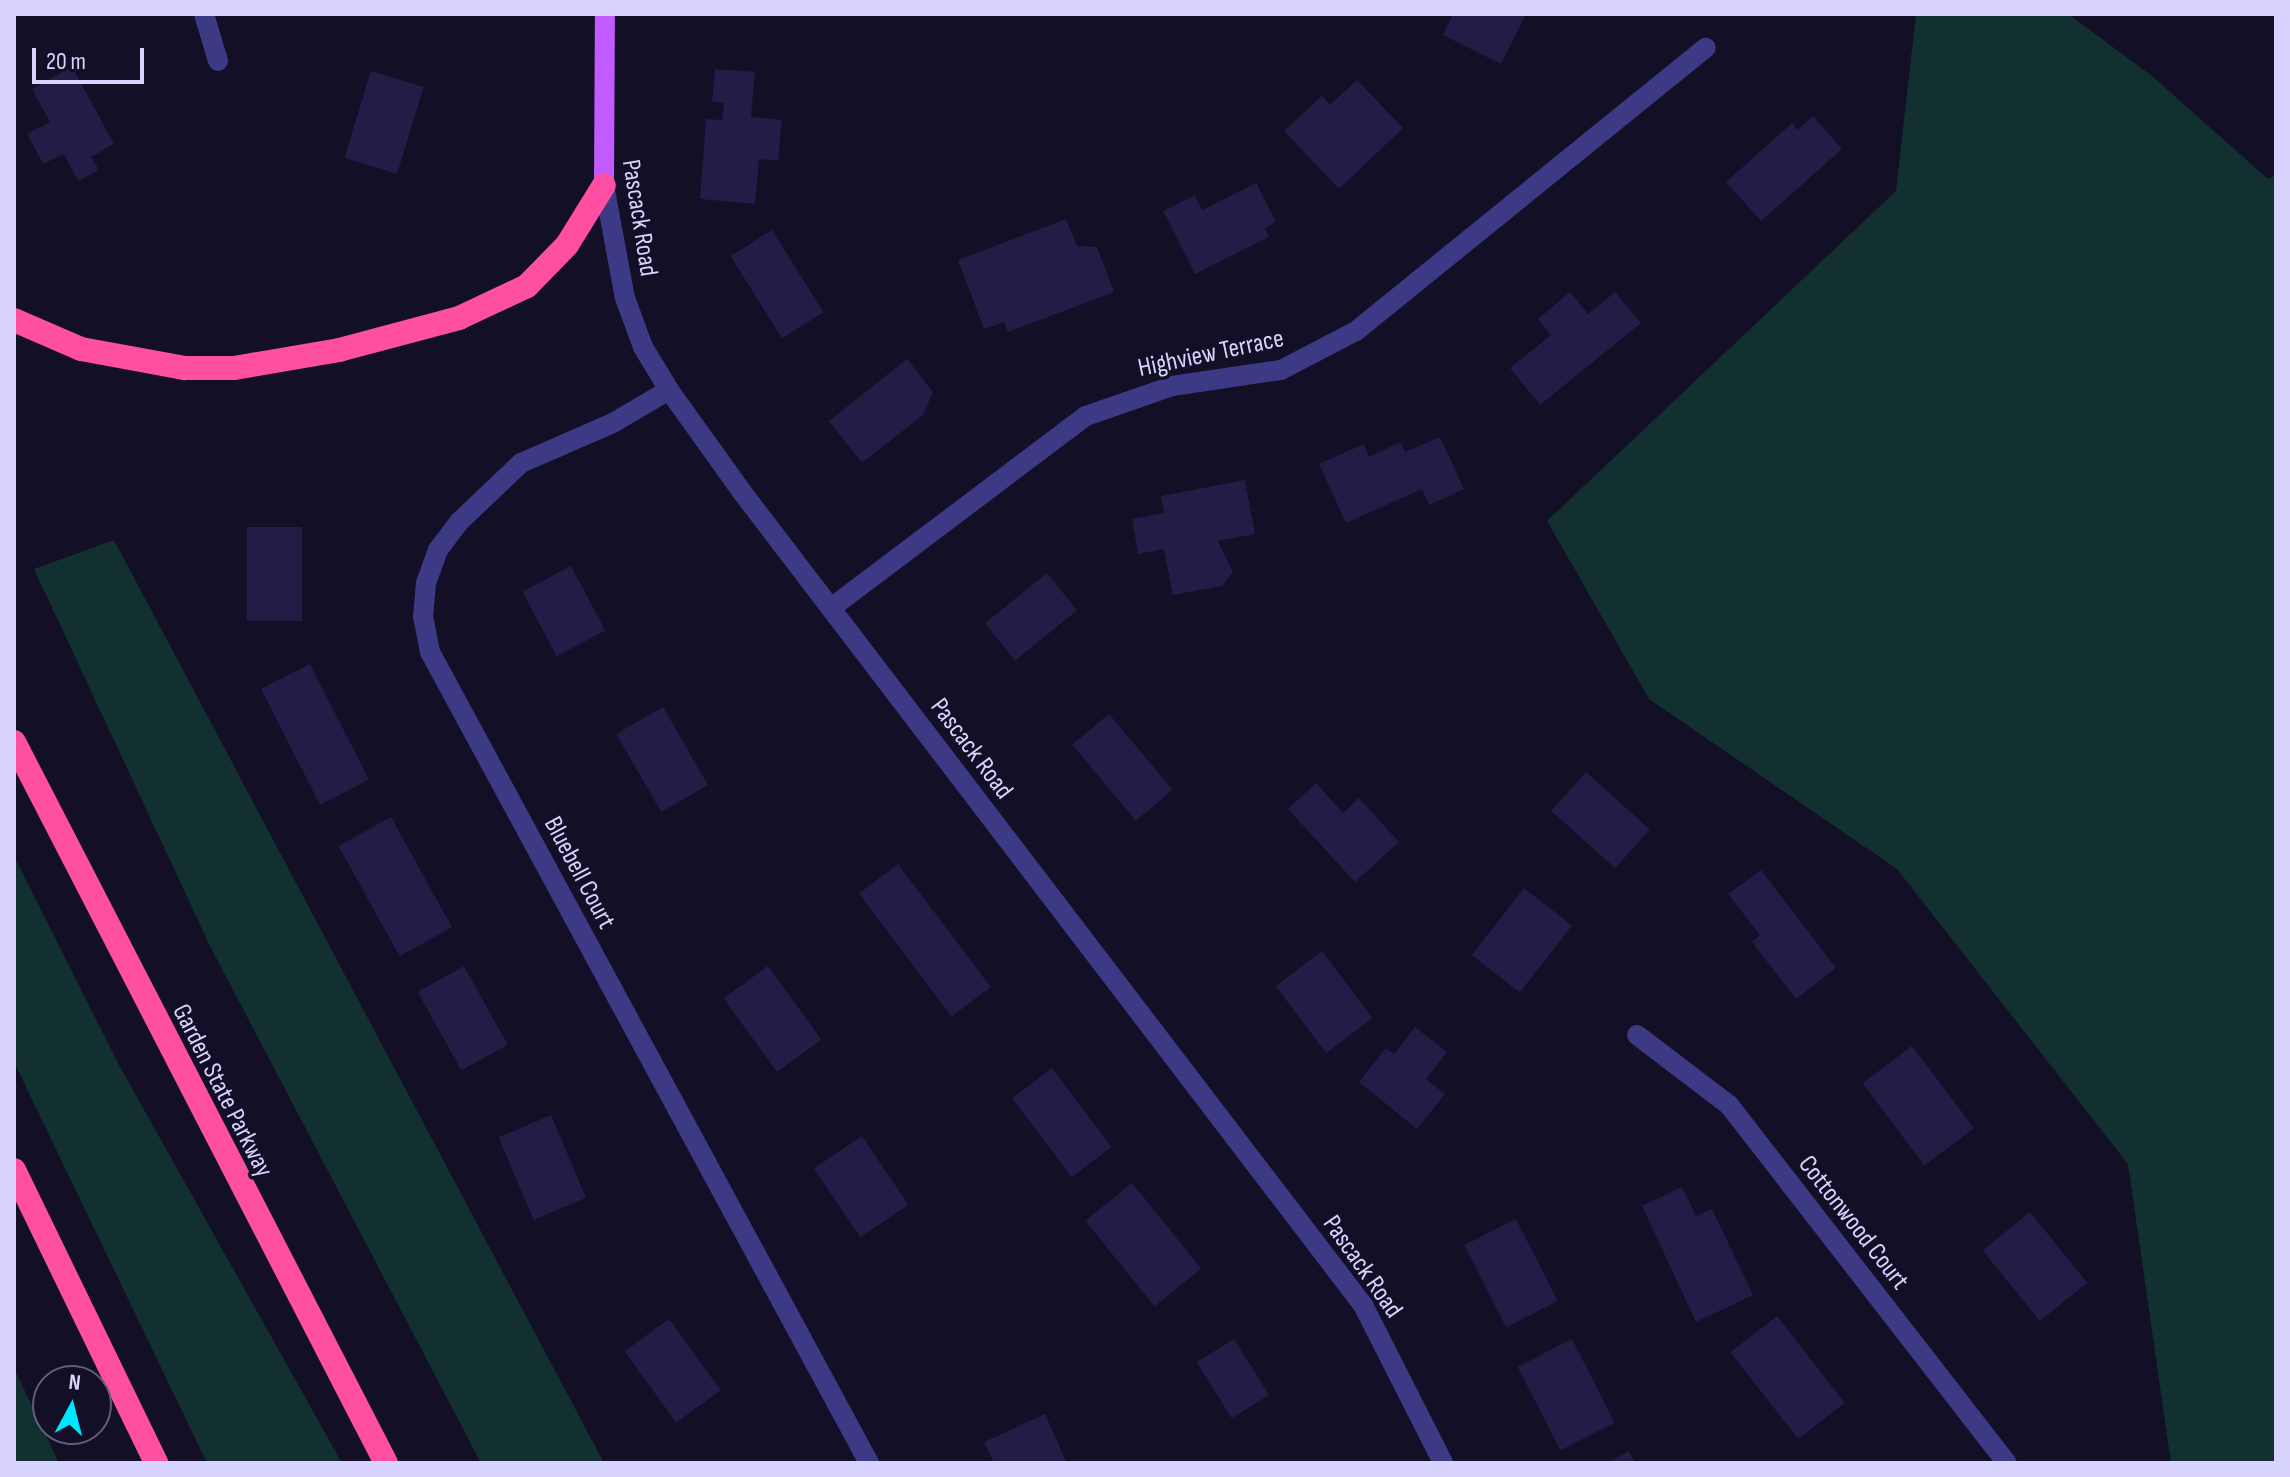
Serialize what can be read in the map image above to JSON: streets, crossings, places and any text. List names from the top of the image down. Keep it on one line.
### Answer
{"streets":{"highway":["Garden State Parkway"],"main road":["Pascack Road"],"street":["Highview Terrace","Bluebell Court","Cottonwood Court"]},"crossings":[["Pascack Road","Highview Terrace"],["Pascack Road","Bluebell Court"]],"scale_bar":"20 m","north":"top"}
